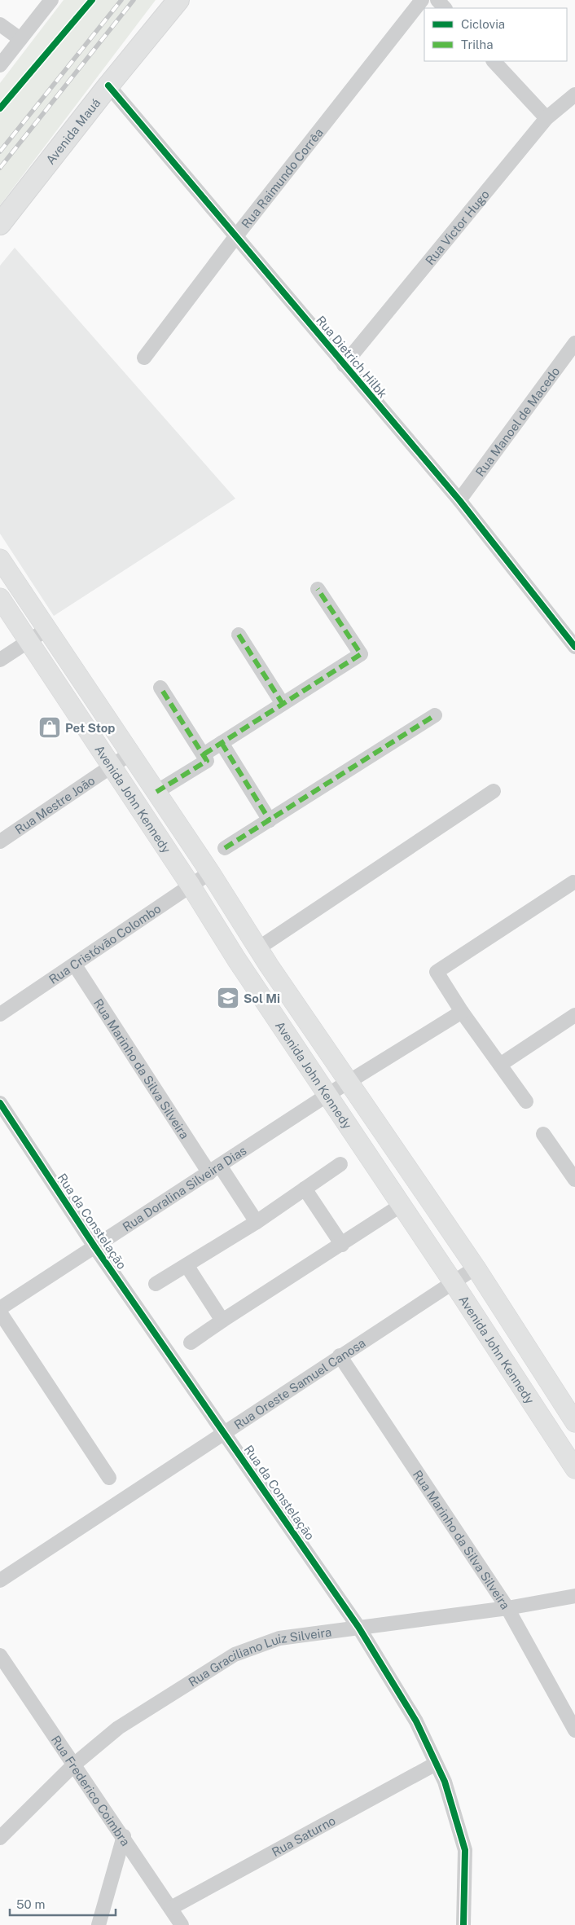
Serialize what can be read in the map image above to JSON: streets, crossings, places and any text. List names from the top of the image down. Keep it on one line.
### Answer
{"streets":{"main road":["Avenida Mauá","Avenida John Kennedy"],"street":["Rua Raimundo Corrêa","Rua Victor Hugo","Rua Dietrich Hilbk","Rua Manoel de Macedo","Rua Mestre João","Rua Cristóvão Colombo","Rua Marinho da Silva Silveira","Rua Doralina Silveira Dias","Rua da Constelação","Rua Oreste Samuel Canosa","Rua Graciliano Luiz Silveira","Rua Frederico Coimbra","Rua Saturno"]},"crossings":[["Avenida Mauá","Rua Dietrich Hilbk"],["Rua Raimundo Corrêa","Rua Dietrich Hilbk"],["Rua Victor Hugo","Rua Dietrich Hilbk"],["Rua Dietrich Hilbk","Rua Manoel de Macedo"],["Avenida John Kennedy","Rua Mestre João"],["Avenida John Kennedy","Rua Cristóvão Colombo"],["Avenida John Kennedy","Rua Doralina Silveira Dias"],["Avenida John Kennedy","Rua Oreste Samuel Canosa"],["Rua Cristóvão Colombo","Rua Marinho da Silva Silveira"],["Rua Marinho da Silva Silveira","Rua Doralina Silveira Dias"],["Rua Marinho da Silva Silveira","Rua Oreste Samuel Canosa"],["Rua Marinho da Silva Silveira","Rua Graciliano Luiz Silveira"],["Rua Doralina Silveira Dias","Rua da Constelação"],["Rua da Constelação","Rua Oreste Samuel Canosa"],["Rua da Constelação","Rua Graciliano Luiz Silveira"],["Rua da Constelação","Rua Saturno"],["Rua Graciliano Luiz Silveira","Rua Frederico Coimbra"],["Rua Frederico Coimbra","Rua Saturno"]],"places":{"shop":["Pet Stop"],"school or university":["Sol Mi"]},"legend":["Ciclovia","Trilha"],"scale_bar":"50 m"}
